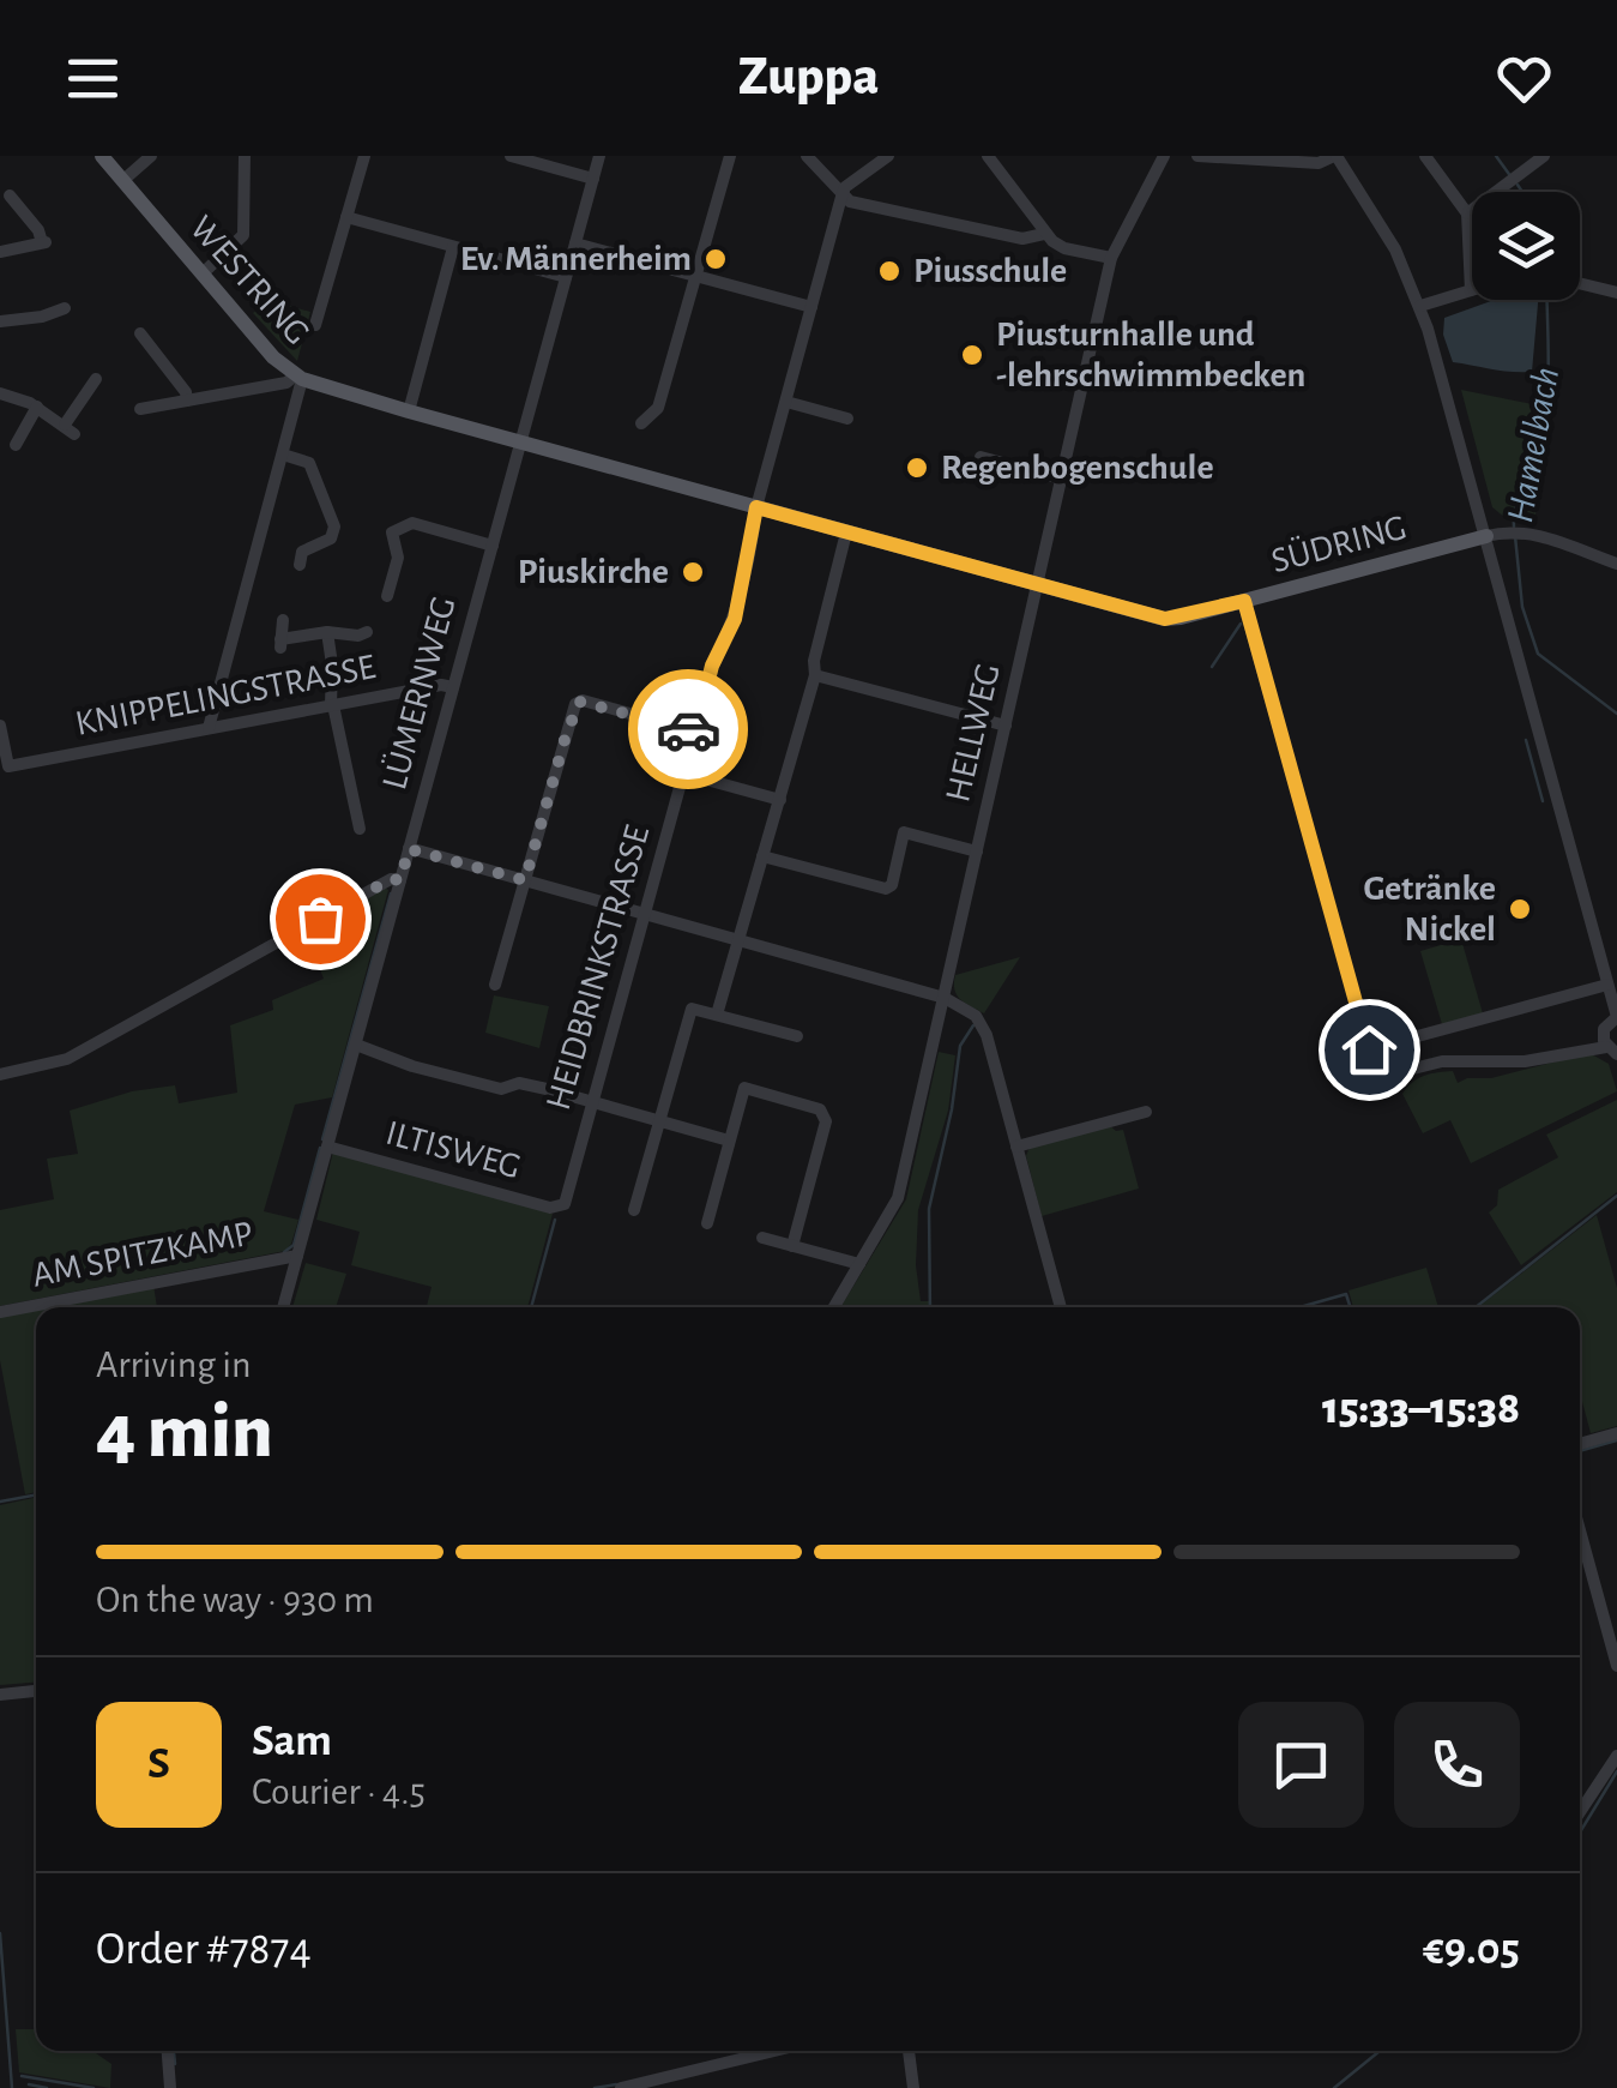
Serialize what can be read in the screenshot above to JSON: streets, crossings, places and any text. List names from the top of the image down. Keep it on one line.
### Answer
{"streets":{"main road":["WESTRING","SÜDRING"],"street":["LÜMERNWEG","KNIPPELINGSTRASSE","HELLWEG","HEIDBRINKSTRASSE","ILTISWEG","AM SPITZKAMP"]},"crossings":[["WESTRING","SÜDRING"],["WESTRING","LÜMERNWEG"],["SÜDRING","LÜMERNWEG"],["SÜDRING","HELLWEG"],["SÜDRING","HEIDBRINKSTRASSE"],["LÜMERNWEG","KNIPPELINGSTRASSE"],["LÜMERNWEG","ILTISWEG"],["LÜMERNWEG","AM SPITZKAMP"],["HEIDBRINKSTRASSE","ILTISWEG"]],"water":["Hamelbach"],"places":["Ev. Männerheim","Piusschule","Piusturnhalle und -lehrschwimmbecken","Regenbogenschule","Piuskirche","Getränke Nickel"],"page":{"header":"Zuppa","heading":["4 min","Arriving in","15:33–15:38"],"panel":["Sam","Courier · 4.5","Order #7874","€9.05"],"bar":"On the way · 930 m","round":"S"}}
